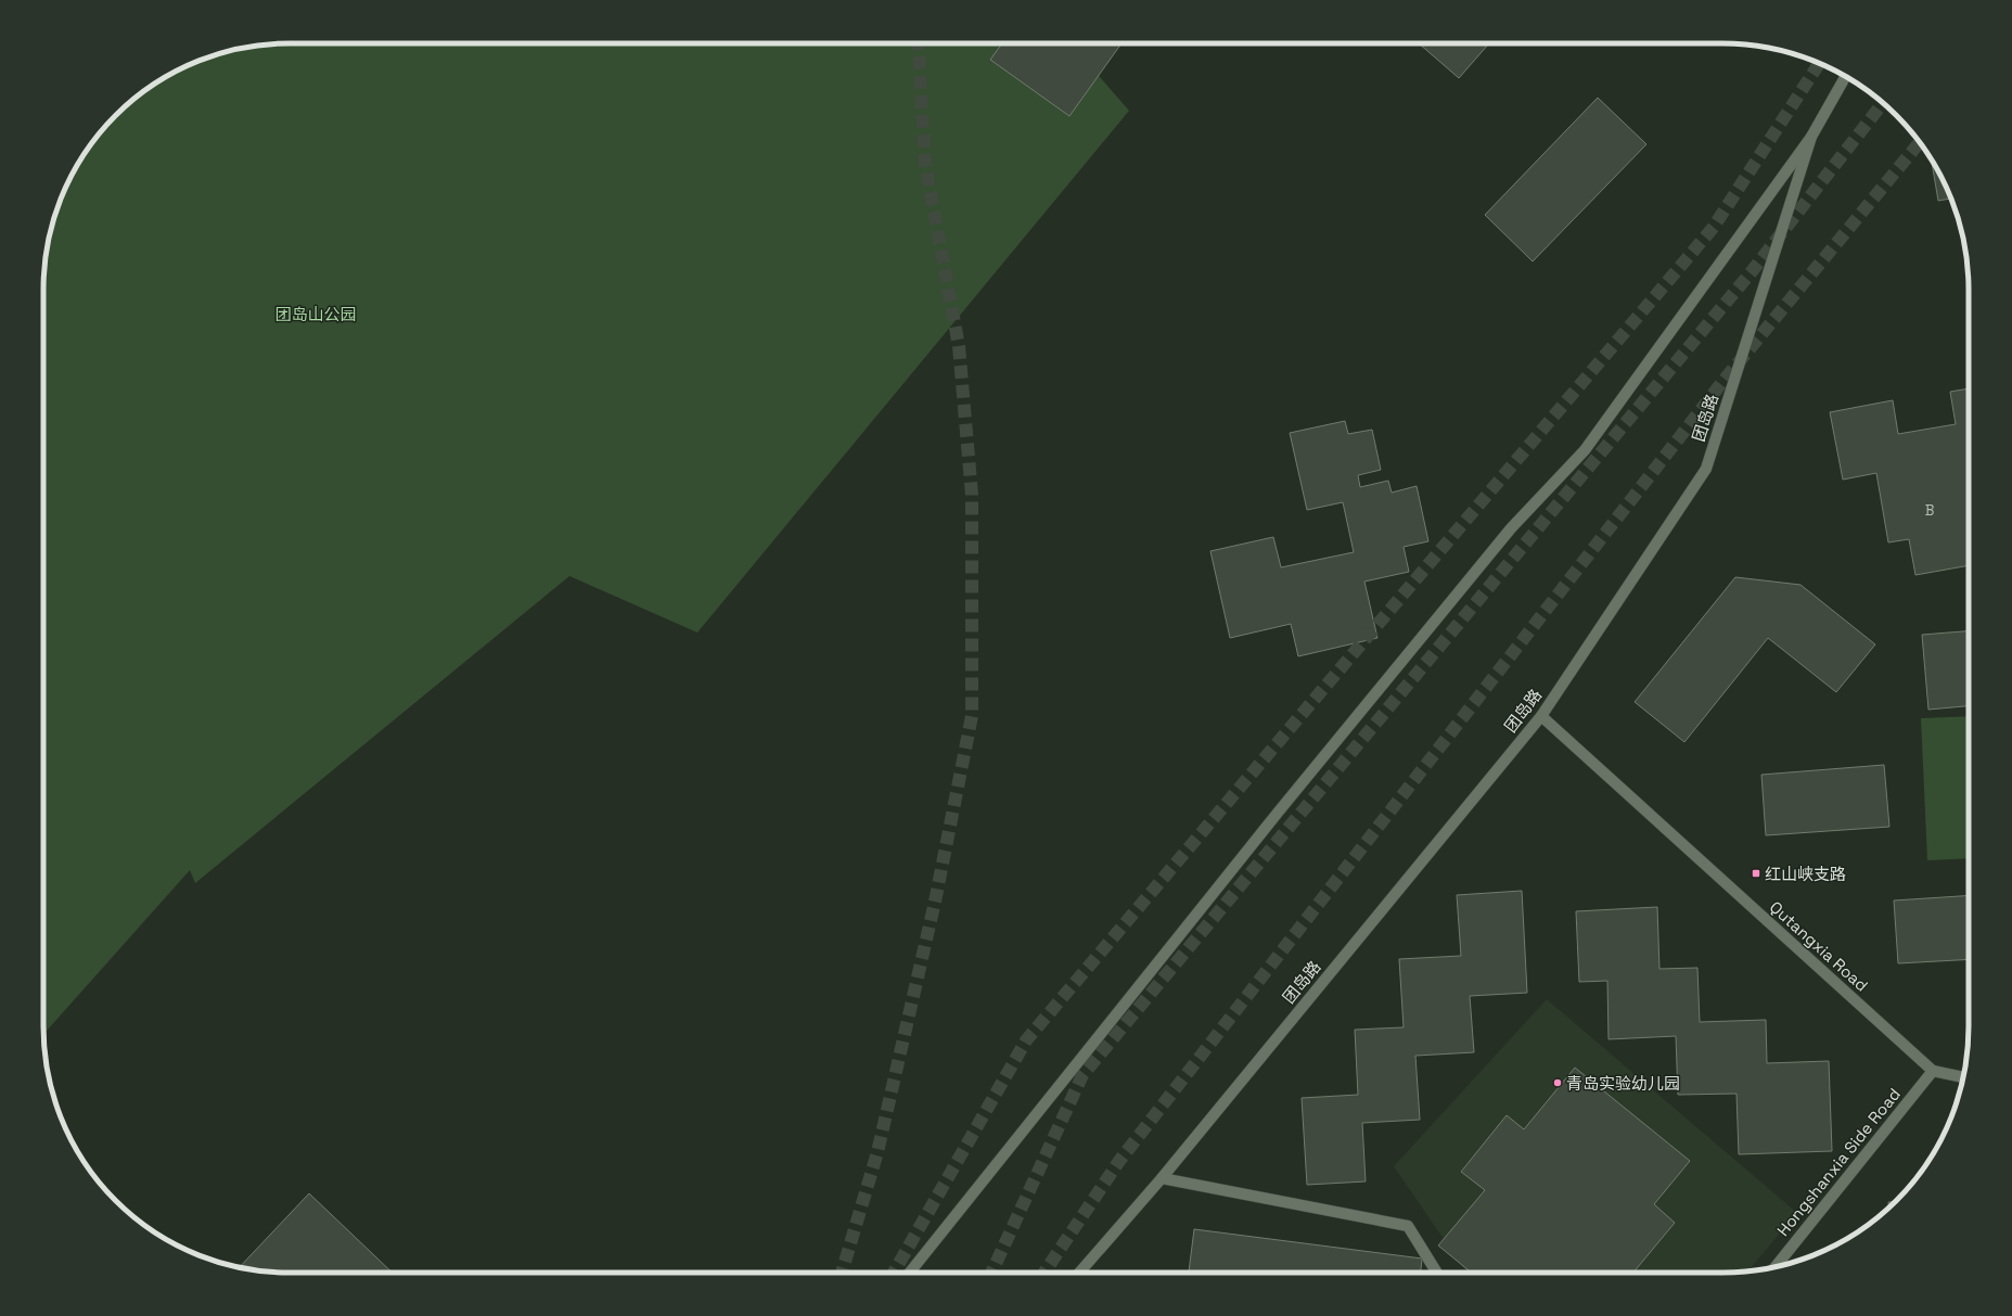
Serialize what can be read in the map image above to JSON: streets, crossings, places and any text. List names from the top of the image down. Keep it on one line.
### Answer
{"streets":{"street":["团岛路","Qutangxia Road","Hongshanxia Side Road"]},"crossings":[["团岛路","Qutangxia Road"],["Qutangxia Road","Hongshanxia Side Road"]],"parks":["团岛山公园"],"places":{"transit":["红山峡支路"],"other":["青岛实验幼儿园"]},"house_numbers":["B"]}
